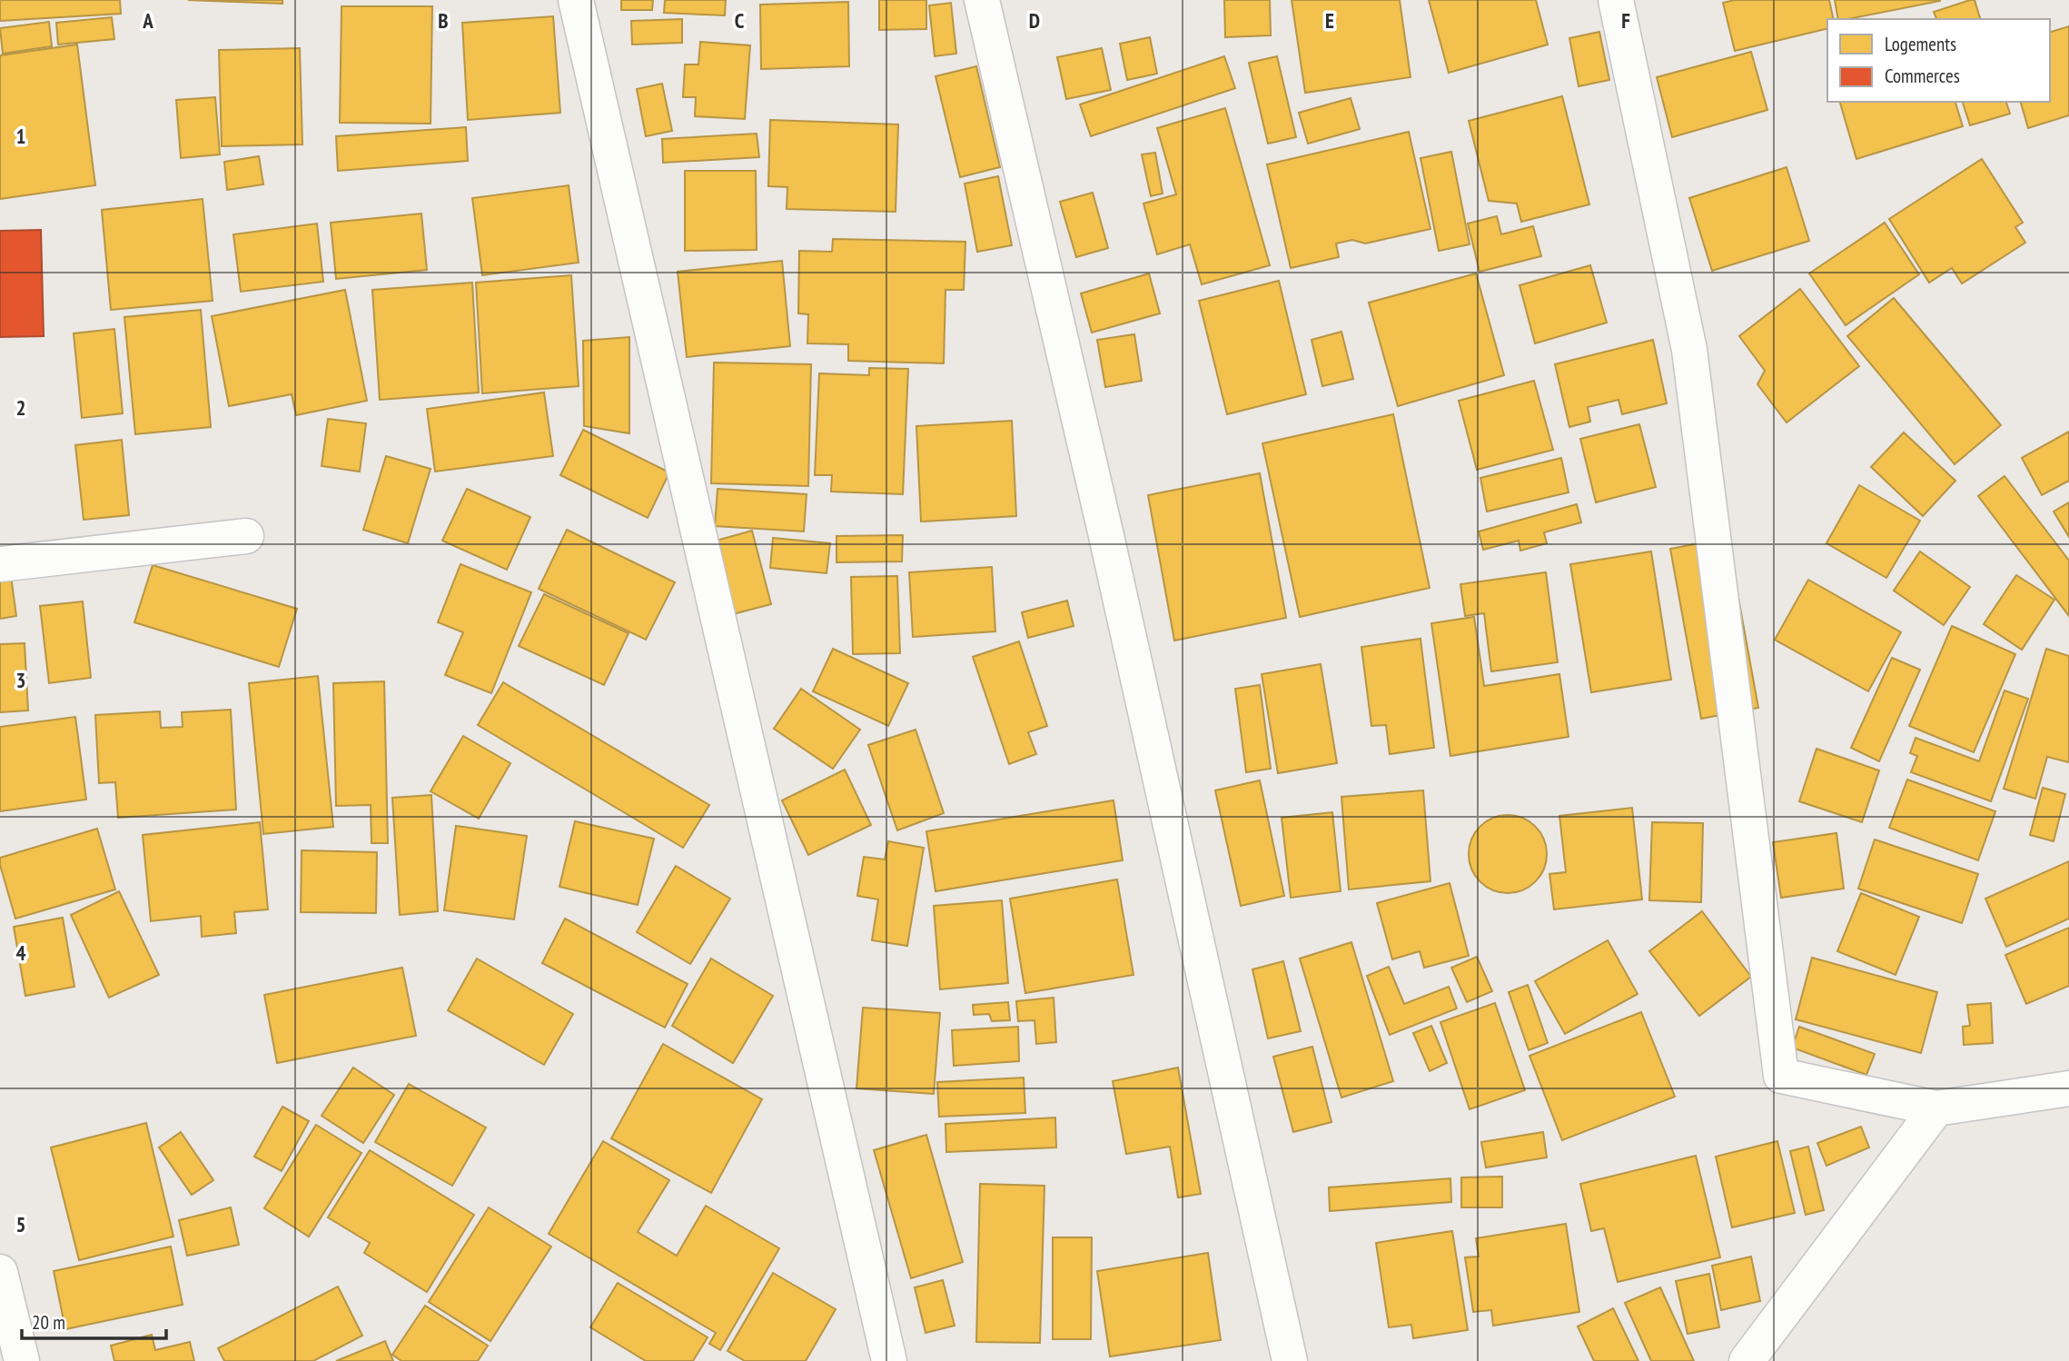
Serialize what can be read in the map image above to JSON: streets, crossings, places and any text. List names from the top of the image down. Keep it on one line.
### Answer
{"legend":["Logements","Commerces"],"scale_bar":"20 m","grid":{"columns":["A","B","C","D","E","F"],"rows":["1","2","3","4","5"]}}
